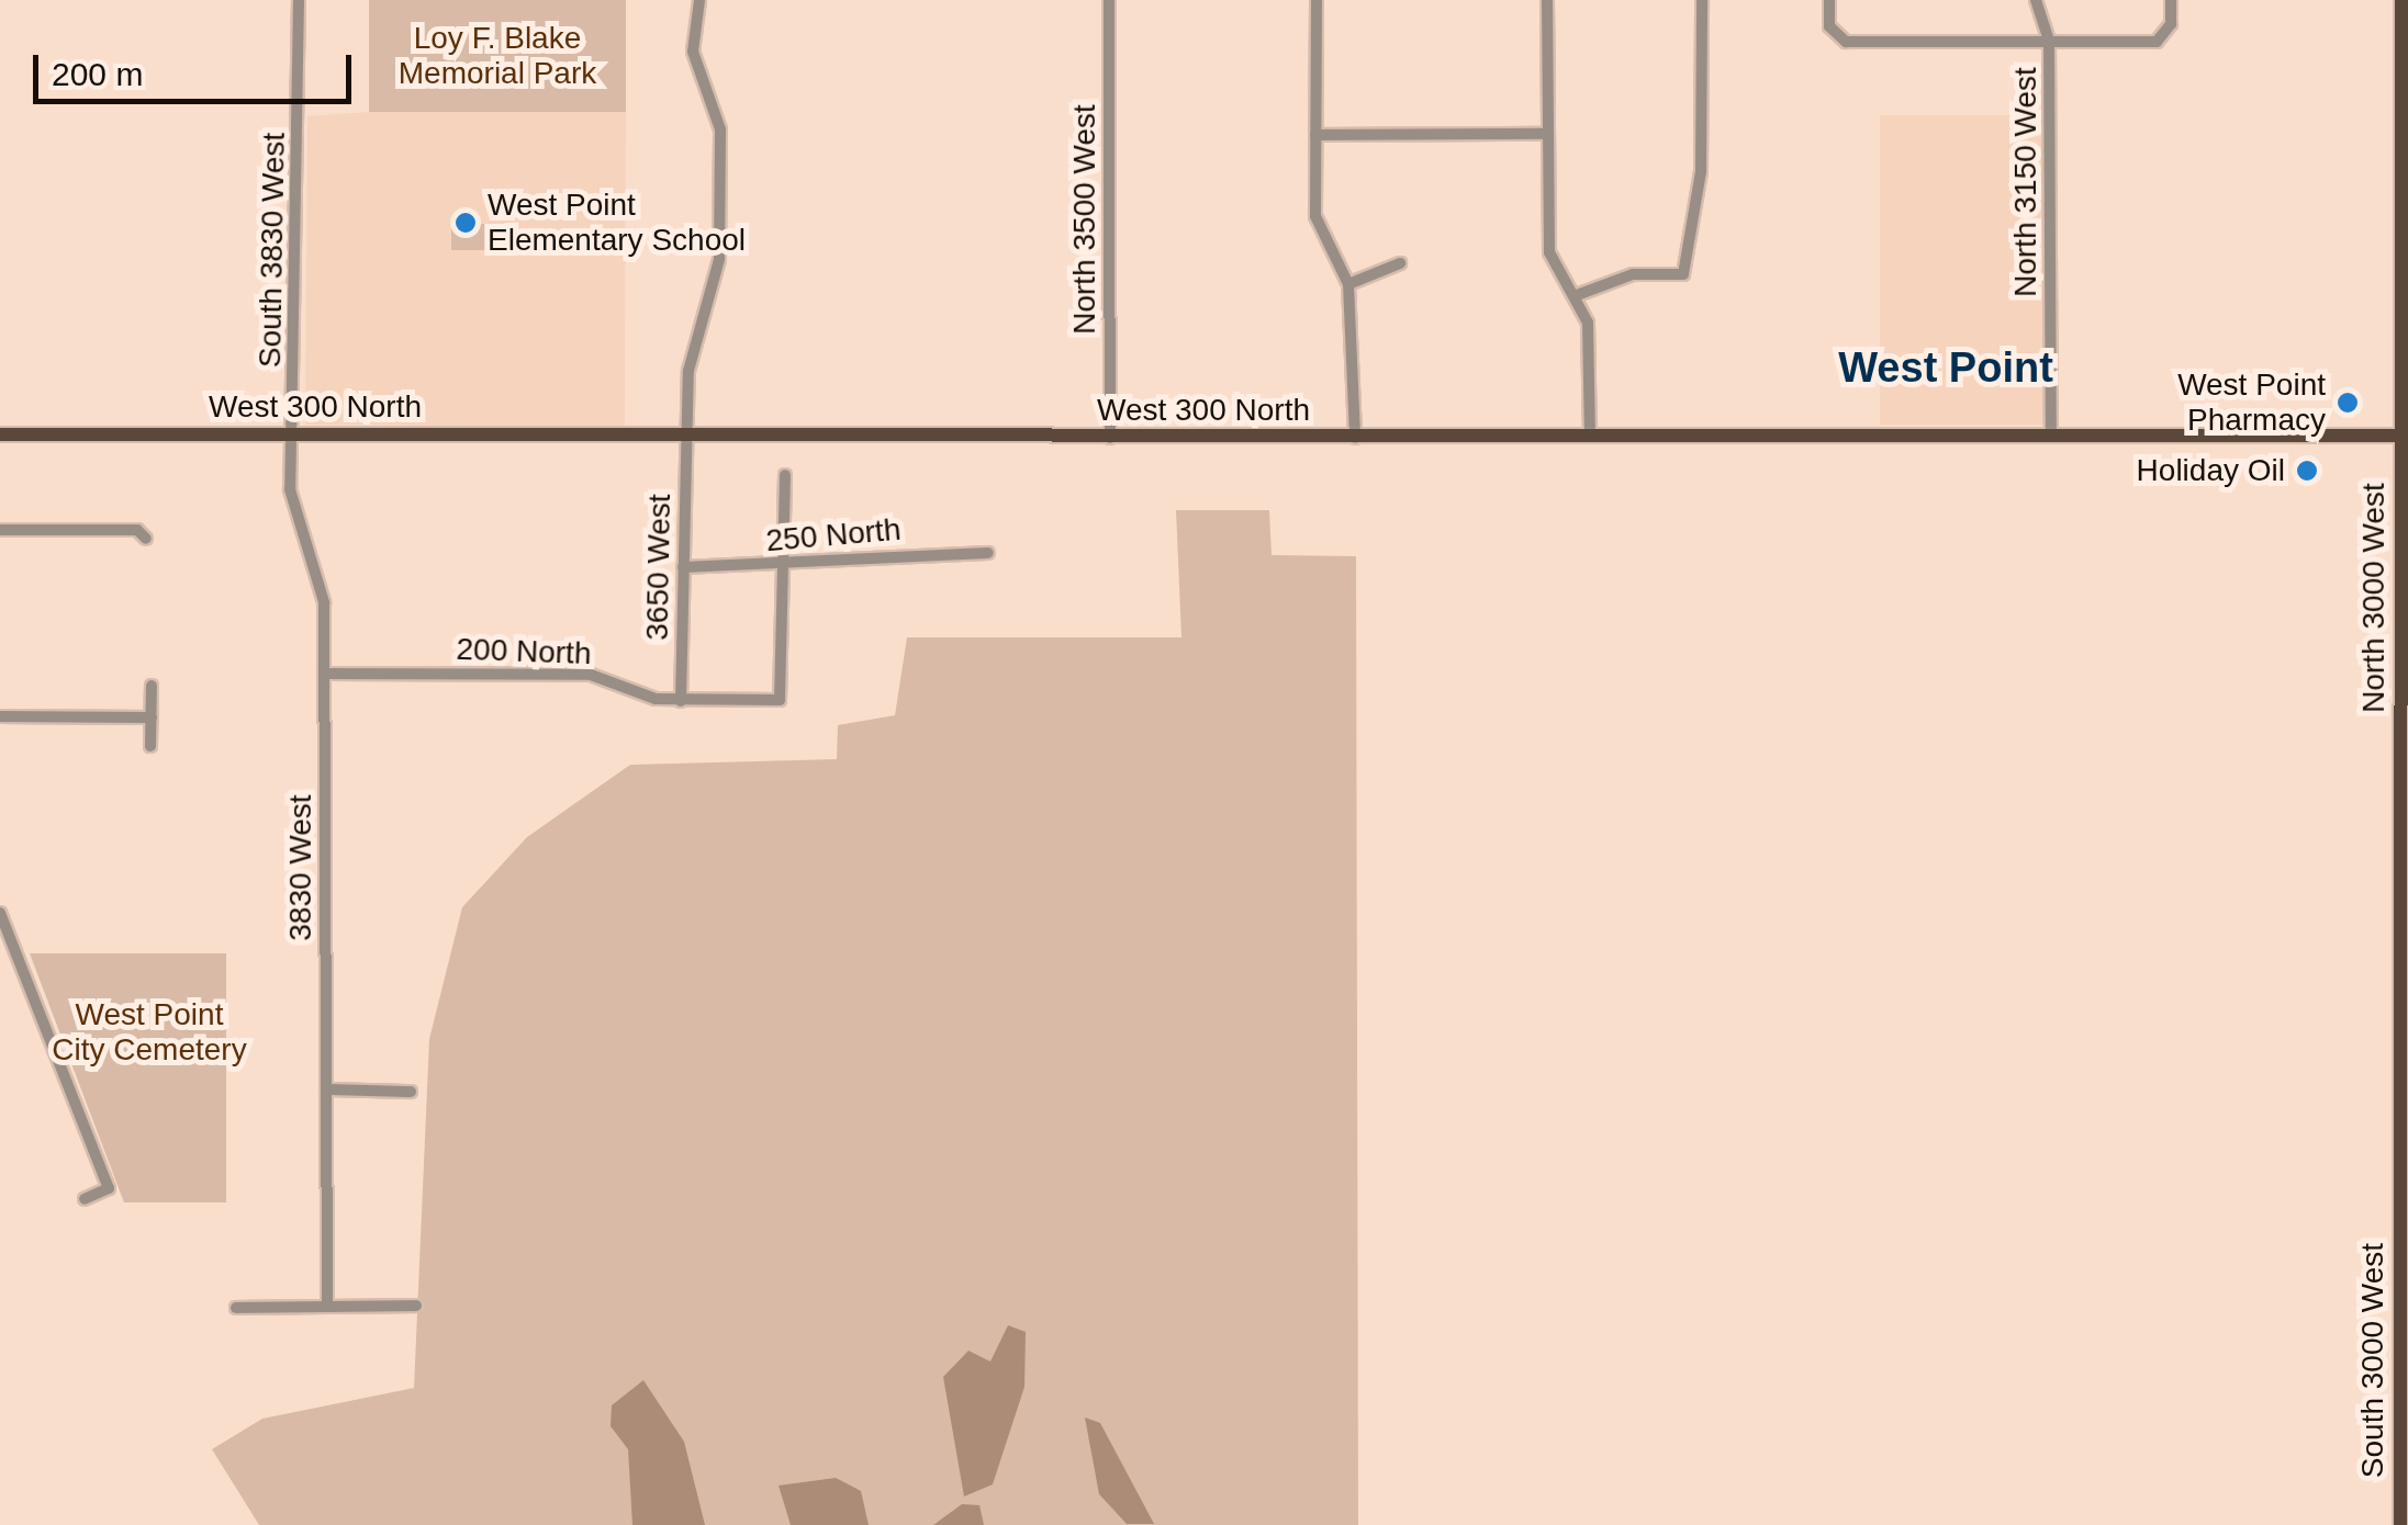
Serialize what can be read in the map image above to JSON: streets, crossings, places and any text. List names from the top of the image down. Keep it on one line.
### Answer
{"streets":{"main road":["West 300 North","North 3000 West","South 3000 West"],"street":["North 3150 West","North 3500 West","South 3830 West","250 North","3650 West","200 North","3830 West"]},"crossings":[["North 3150 West","West 300 North"],["North 3500 West","West 300 North"],["South 3830 West","West 300 North"],["South 3830 West","3830 West"],["West 300 North","3650 West"],["West 300 North","North 3000 West"],["West 300 North","3830 West"],["250 North","3650 West"],["250 North","200 North"],["3650 West","200 North"],["North 3000 West","South 3000 West"],["200 North","3830 West"]],"districts":["West Point"],"parks":["Loy F. Blake Memorial Park","West Point City Cemetery"],"places":["West Point Elementary School","West Point Pharmacy","Holiday Oil"],"scale_bar":"200 m"}
